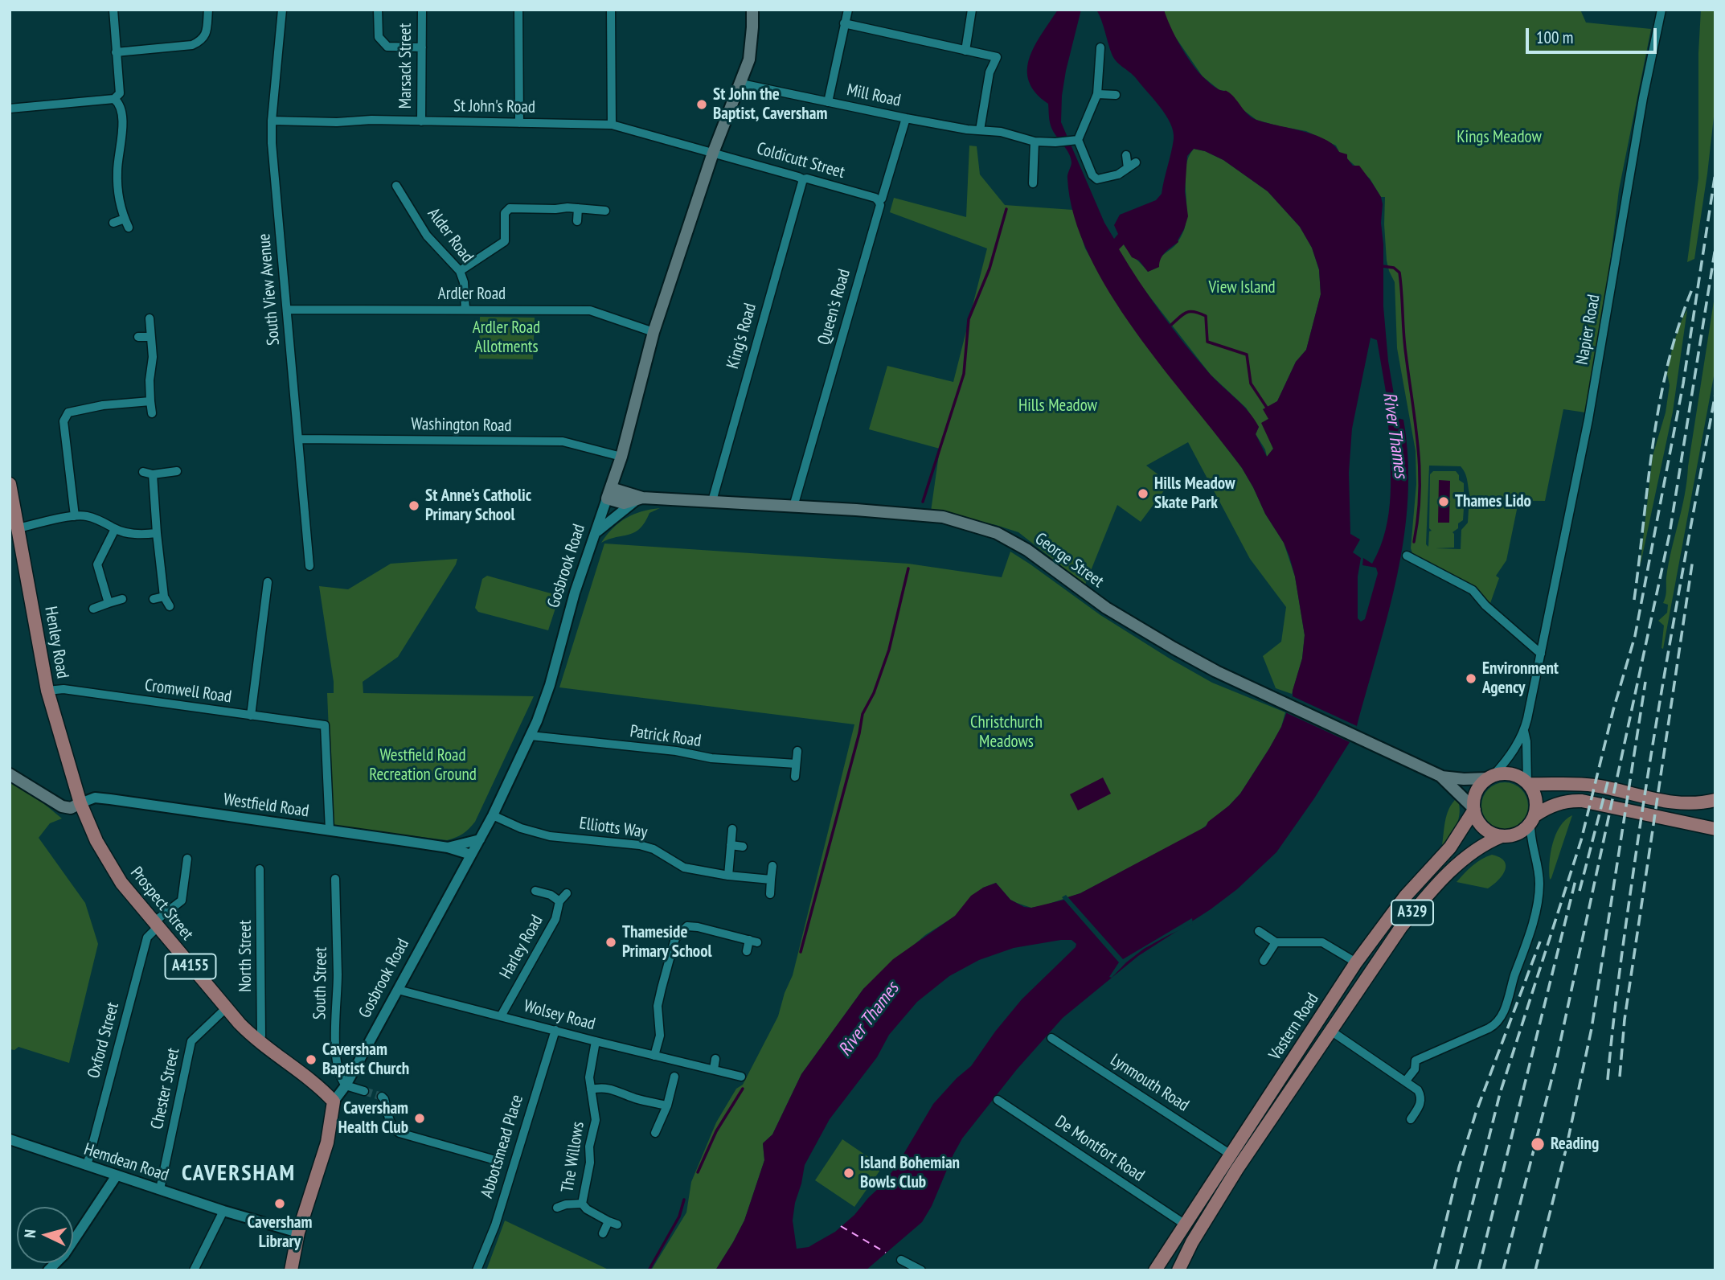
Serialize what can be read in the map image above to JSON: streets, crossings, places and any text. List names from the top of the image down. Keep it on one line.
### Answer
{"streets":{"main road":["George Street","Gosbrook Road","Henley Road","Prospect Street","A329","A4155","Vastern Road"],"street":["Marsack Street","Mill Road","St John's Road","Coldicutt Street","Alder Road","South View Avenue","Ardler Road","Queen's Road","Napier Road","King's Road","Washington Road","Cromwell Road","Patrick Road","Westfield Road","Elliotts Way","Harley Road","North Street","South Street","Wolsey Road","Oxford Street","Lynmouth Road","Chester Street","Abbotsmead Place","De Montfort Road","The Willows","Hemdean Road"]},"crossings":[["Marsack Street","St John's Road"],["Mill Road","Queen's Road"],["Mill Road","Gosbrook Road"],["St John's Road","Coldicutt Street"],["St John's Road","South View Avenue"],["St John's Road","Gosbrook Road"],["Coldicutt Street","Queen's Road"],["Coldicutt Street","King's Road"],["Coldicutt Street","Gosbrook Road"],["Alder Road","Ardler Road"],["South View Avenue","Ardler Road"],["South View Avenue","Washington Road"],["Ardler Road","Gosbrook Road"],["Queen's Road","George Street"],["King's Road","George Street"],["Washington Road","Gosbrook Road"],["George Street","Gosbrook Road"],["George Street","Vastern Road"],["Gosbrook Road","Patrick Road"],["Gosbrook Road","Westfield Road"],["Gosbrook Road","Elliotts Way"],["Gosbrook Road","Prospect Street"],["Gosbrook Road","South Street"],["Gosbrook Road","Wolsey Road"],["Henley Road","Cromwell Road"],["Henley Road","Westfield Road"],["Henley Road","Prospect Street"],["Cromwell Road","Westfield Road"],["Westfield Road","Prospect Street"],["Prospect Street","North Street"],["Prospect Street","Oxford Street"],["Prospect Street","Chester Street"],["Harley Road","Wolsey Road"],["Wolsey Road","Abbotsmead Place"],["Wolsey Road","The Willows"],["Vastern Road","Lynmouth Road"],["Vastern Road","De Montfort Road"],["Oxford Street","Hemdean Road"],["Chester Street","Hemdean Road"]],"districts":["CAVERSHAM"],"water":["River Thames"],"parks":["Kings Meadow","View Island","Ardler Road Allotments","Hills Meadow","Christchurch Meadows","Westfield Road Recreation Ground"],"places":["St John the Baptist, Caversham","Hills Meadow Skate Park","Thames Lido","St Anne's Catholic Primary School","Environment Agency","Thameside Primary School","Caversham Baptist Church","Caversham Health Club","Reading","Island Bohemian Bowls Club","Caversham Library"],"scale_bar":"100 m","north":"left"}
